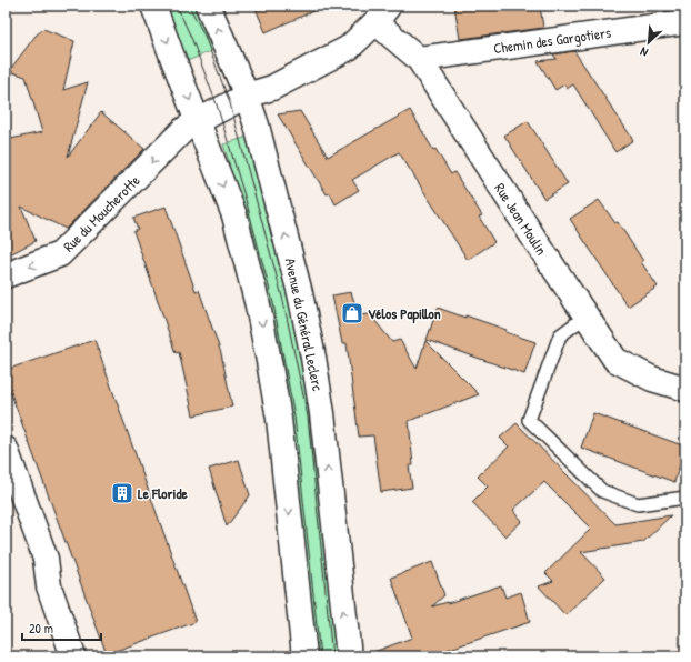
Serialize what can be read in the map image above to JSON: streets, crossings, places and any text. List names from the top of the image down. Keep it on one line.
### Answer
{"streets":{"street":["Chemin des Gargotiers","Rue du Moucherotte","Rue Jean Moulin","Avenue du Général Leclerc"]},"crossings":[["Chemin des Gargotiers","Rue Jean Moulin"],["Rue du Moucherotte","Rue Jean Moulin"],["Rue du Moucherotte","Avenue du Général Leclerc"]],"one_way":["Rue du Moucherotte"],"places":{"shop":["Vélos Papillon"],"building":["Le Floride"]},"scale_bar":"20 m","north":"bottom left"}
